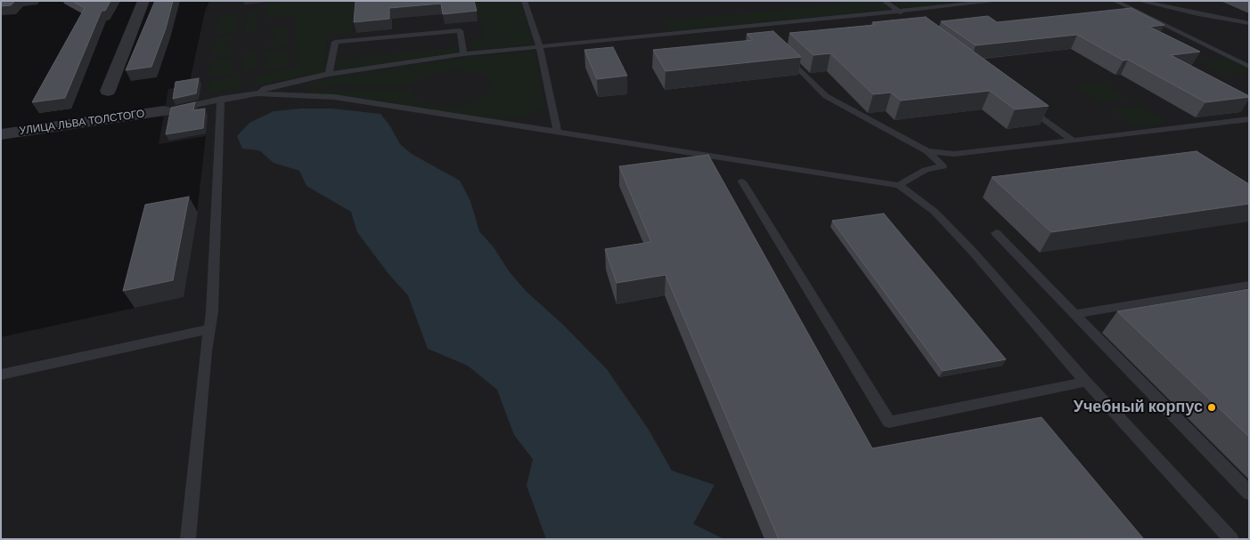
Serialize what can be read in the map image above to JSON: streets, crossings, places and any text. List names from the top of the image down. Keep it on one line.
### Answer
{"streets":{"street":["УЛИЦА ЛЬВА ТОЛСТОГО"]},"places":["Учебный корпус"]}
